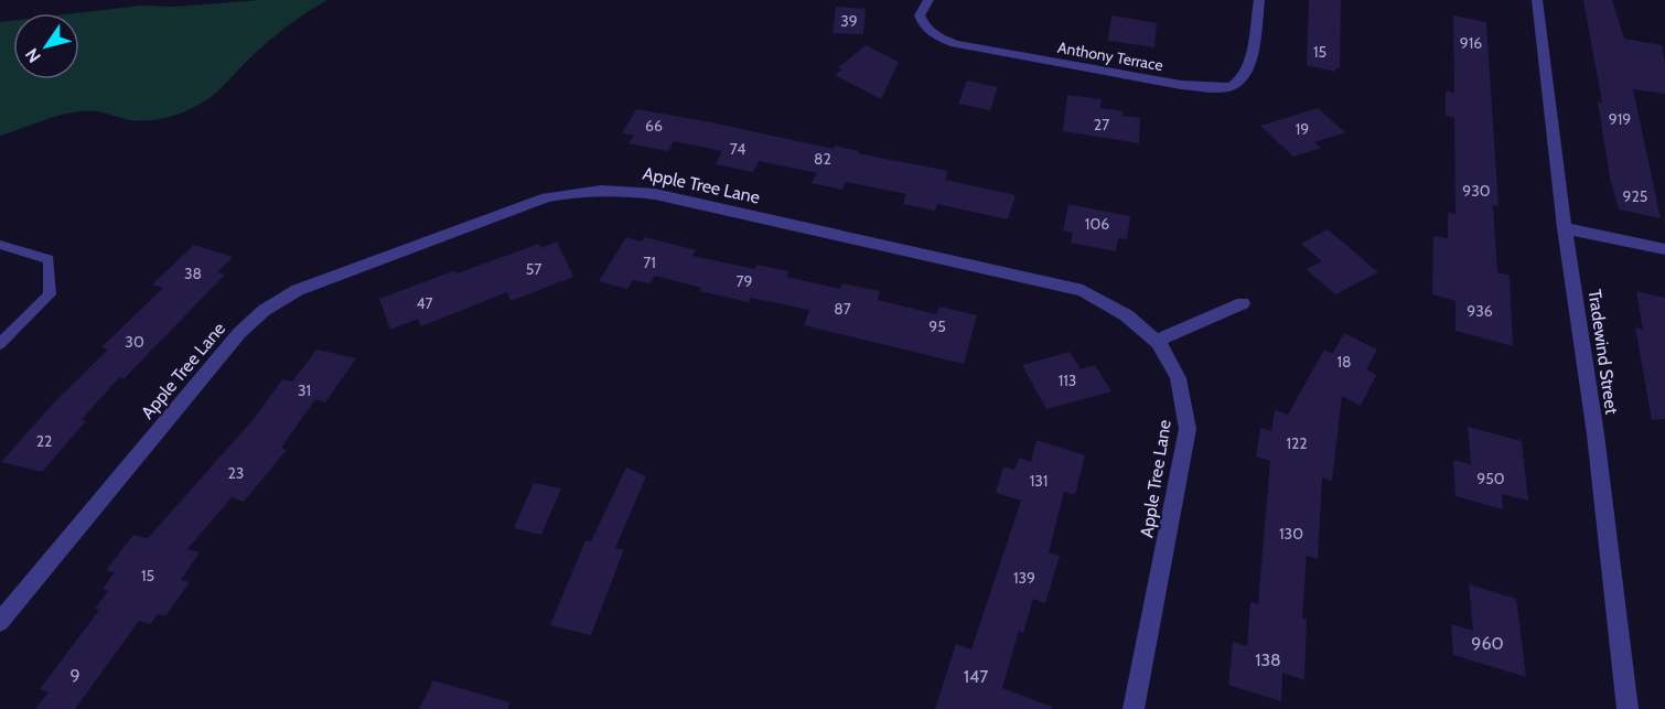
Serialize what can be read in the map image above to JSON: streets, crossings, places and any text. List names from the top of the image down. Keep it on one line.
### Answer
{"streets":{"street":["Anthony Terrace","Apple Tree Lane","Tradewind Street"]},"house_numbers":["39","916","15","919","27","66","19","74","82","930","925","106","71","57","38","79","47","87","936","95","30","18","113","31","22","122","23","950","131","130","15","139","960","138","9","147"],"north":"bottom left"}
